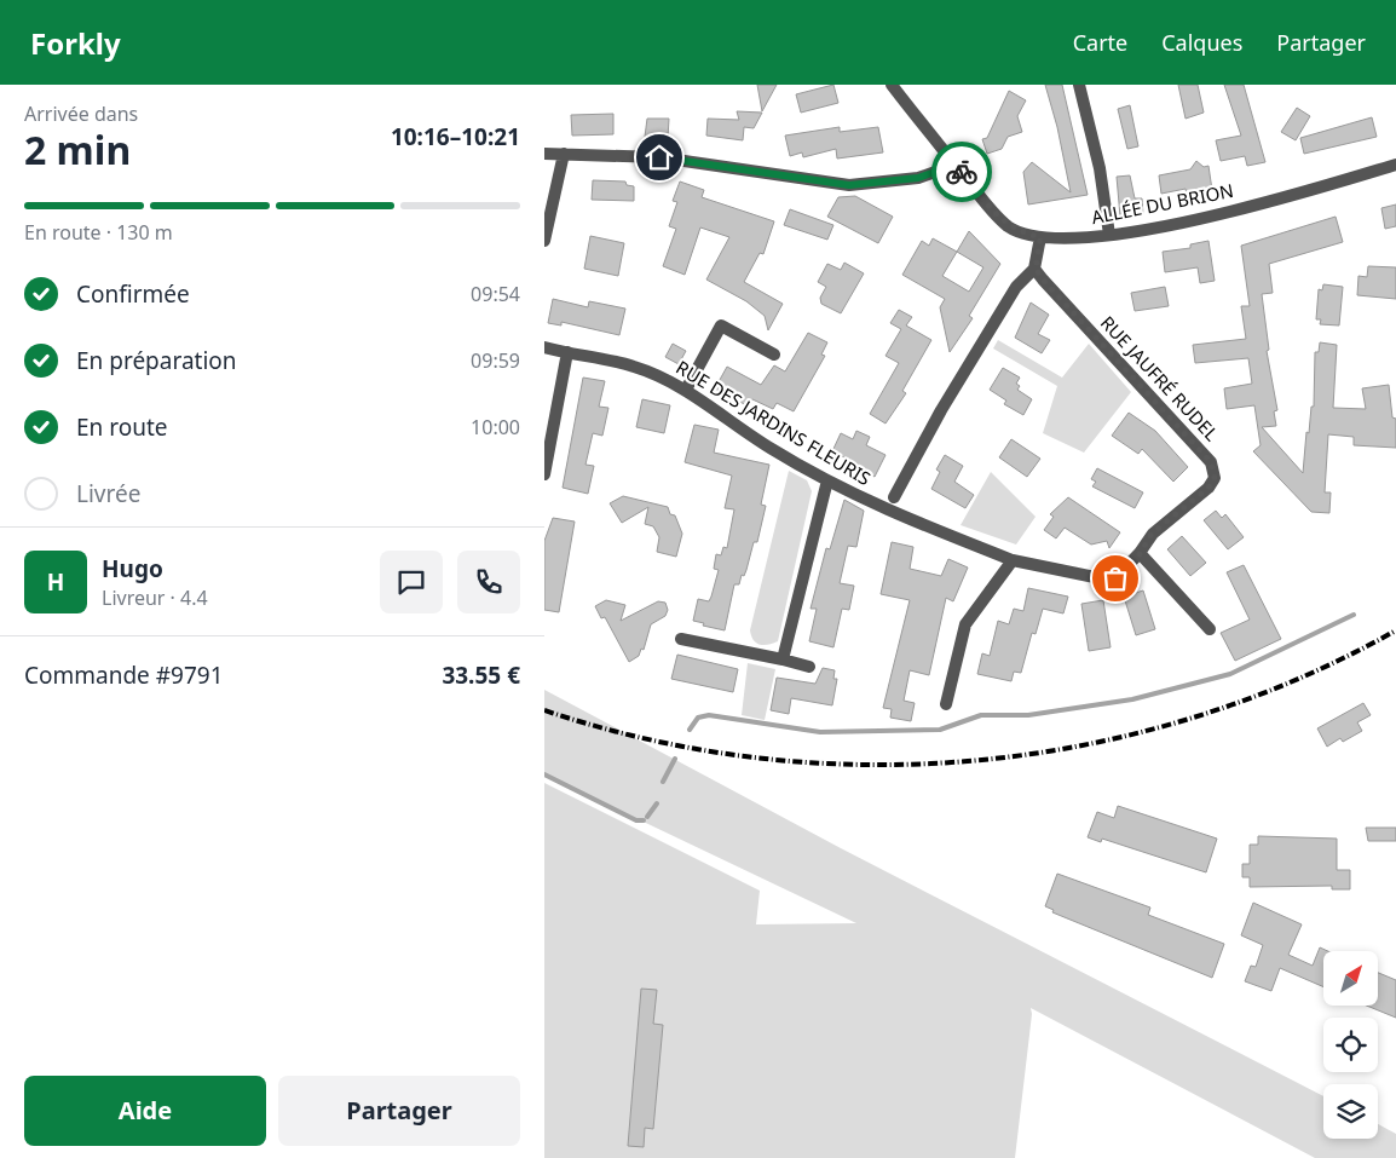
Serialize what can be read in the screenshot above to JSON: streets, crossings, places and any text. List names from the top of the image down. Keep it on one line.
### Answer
{"streets":{"street":["ALLÉE DU BRION","RUE JAUFRÉ RUDEL","RUE DES JARDINS FLEURIS"]},"crossings":[["RUE JAUFRÉ RUDEL","RUE DES JARDINS FLEURIS"]],"north":"top right","page":{"header":"Forkly","nav":["Carte","Calques","Partager"],"heading":["2 min","Arrivée dans","10:16–10:21"],"panel":["Hugo","Livreur · 4.4","Commande #9791","33.55 €"],"bar":"En route · 130 m","list":[["Confirmée","09:54"],["En préparation","09:59"],["En route","10:00"],"Livrée"],"round":"H","buttons":["Aide","Partager"]}}
